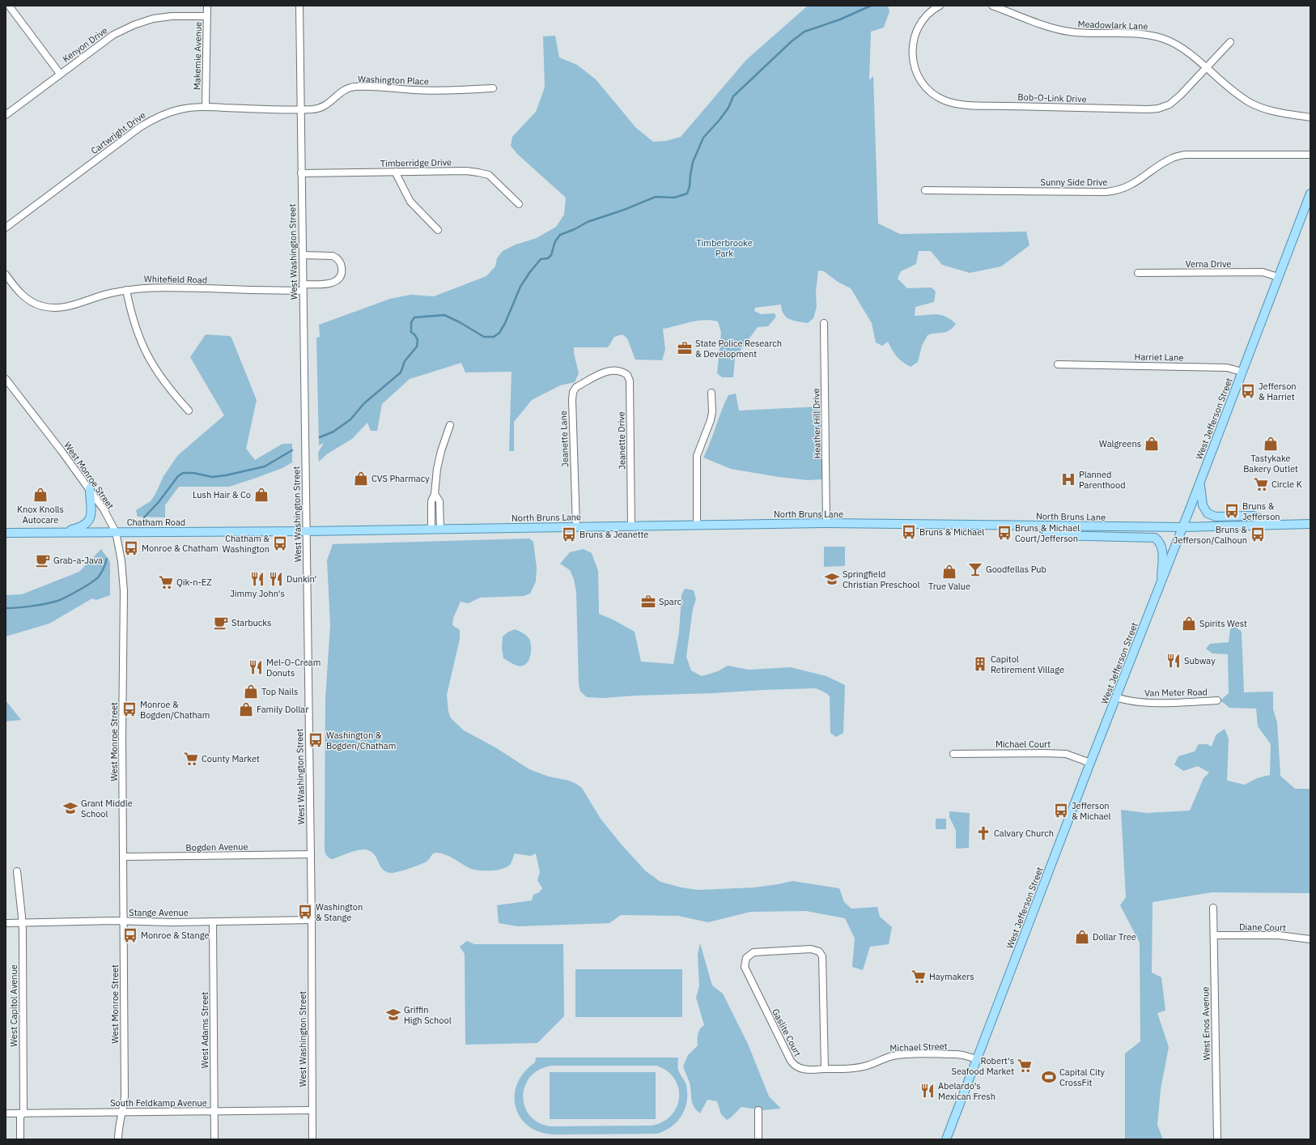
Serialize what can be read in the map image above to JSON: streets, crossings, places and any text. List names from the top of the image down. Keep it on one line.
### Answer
{"streets":{"main road":["West Jefferson Street","North Bruns Lane","Chatham Road"],"street":["Meadowlark Lane","Kenyon Drive","Makemie Avenue","Washington Place","Bob-O-Link Drive","Cartwright Drive","Timberridge Drive","Sunny Side Drive","West Washington Street","Verna Drive","Whitefield Road","Harriet Lane","Heather Hill Drive","Jeanette Lane","Jeanette Drive","West Monroe Street","Van Meter Road","Michael Court","Bogden Avenue","Stange Avenue","Diane Court","West Capitol Avenue","West Enos Avenue","West Adams Street","Gaslite Court","Michael Street","South Feldkamp Avenue"]},"crossings":[["Meadowlark Lane","Bob-O-Link Drive"],["Kenyon Drive","Makemie Avenue"],["Makemie Avenue","Cartwright Drive"],["Washington Place","Cartwright Drive"],["Washington Place","West Washington Street"],["Cartwright Drive","West Washington Street"],["Timberridge Drive","West Washington Street"],["West Washington Street","Whitefield Road"],["West Washington Street","North Bruns Lane"],["West Washington Street","Chatham Road"],["West Washington Street","Bogden Avenue"],["West Washington Street","Stange Avenue"],["West Washington Street","South Feldkamp Avenue"],["Verna Drive","West Jefferson Street"],["Harriet Lane","West Jefferson Street"],["West Jefferson Street","North Bruns Lane"],["West Jefferson Street","Van Meter Road"],["West Jefferson Street","Michael Court"],["West Jefferson Street","Michael Street"],["Heather Hill Drive","North Bruns Lane"],["Jeanette Lane","Jeanette Drive"],["Jeanette Lane","North Bruns Lane"],["Jeanette Drive","North Bruns Lane"],["West Monroe Street","Chatham Road"],["West Monroe Street","Bogden Avenue"],["West Monroe Street","Stange Avenue"],["West Monroe Street","South Feldkamp Avenue"],["North Bruns Lane","Chatham Road"],["Stange Avenue","West Capitol Avenue"],["Stange Avenue","West Adams Street"],["Diane Court","West Enos Avenue"],["West Capitol Avenue","South Feldkamp Avenue"],["West Adams Street","South Feldkamp Avenue"],["Gaslite Court","Michael Street"]],"parks":["Timberbrooke Park"],"places":{"office":["State Police Research & Development","Sparc"],"bus stop":["Jefferson & Harriet","Bruns & Jefferson","Bruns & Michael","Bruns & Michael Court/Jefferson","Bruns & Jeanette","Bruns & Jefferson/Calhoun","Chatham & Washington","Monroe & Chatham","Monroe & Bogden/Chatham","Washington & Bogden/Chatham","Jefferson & Michael","Washington & Stange","Monroe & Stange"],"shop":["Walgreens","Tastykake Bakery Outlet","CVS Pharmacy","Knox Knolls Autocare","Lush Hair & Co","True Value","Spirits West","Top Nails","Family Dollar","Dollar Tree"],"hospital":["Planned Parenthood"],"supermarket":["Circle K","Qik-n-EZ","County Market","Haymakers","Robert's Seafood Market"],"cafe":["Grab-a-Java","Starbucks"],"bar":["Goodfellas Pub"],"restaurant":["Jimmy John's","Dunkin'","Subway","Mel-O-Cream Donuts","Abelardo's Mexican Fresh"],"school or university":["Springfield Christian Preschool","Grant Middle School","Griffin High School"],"building":["Capitol Retirement Village"],"church":["Calvary Church"],"sports":["Capital City CrossFit"]}}
